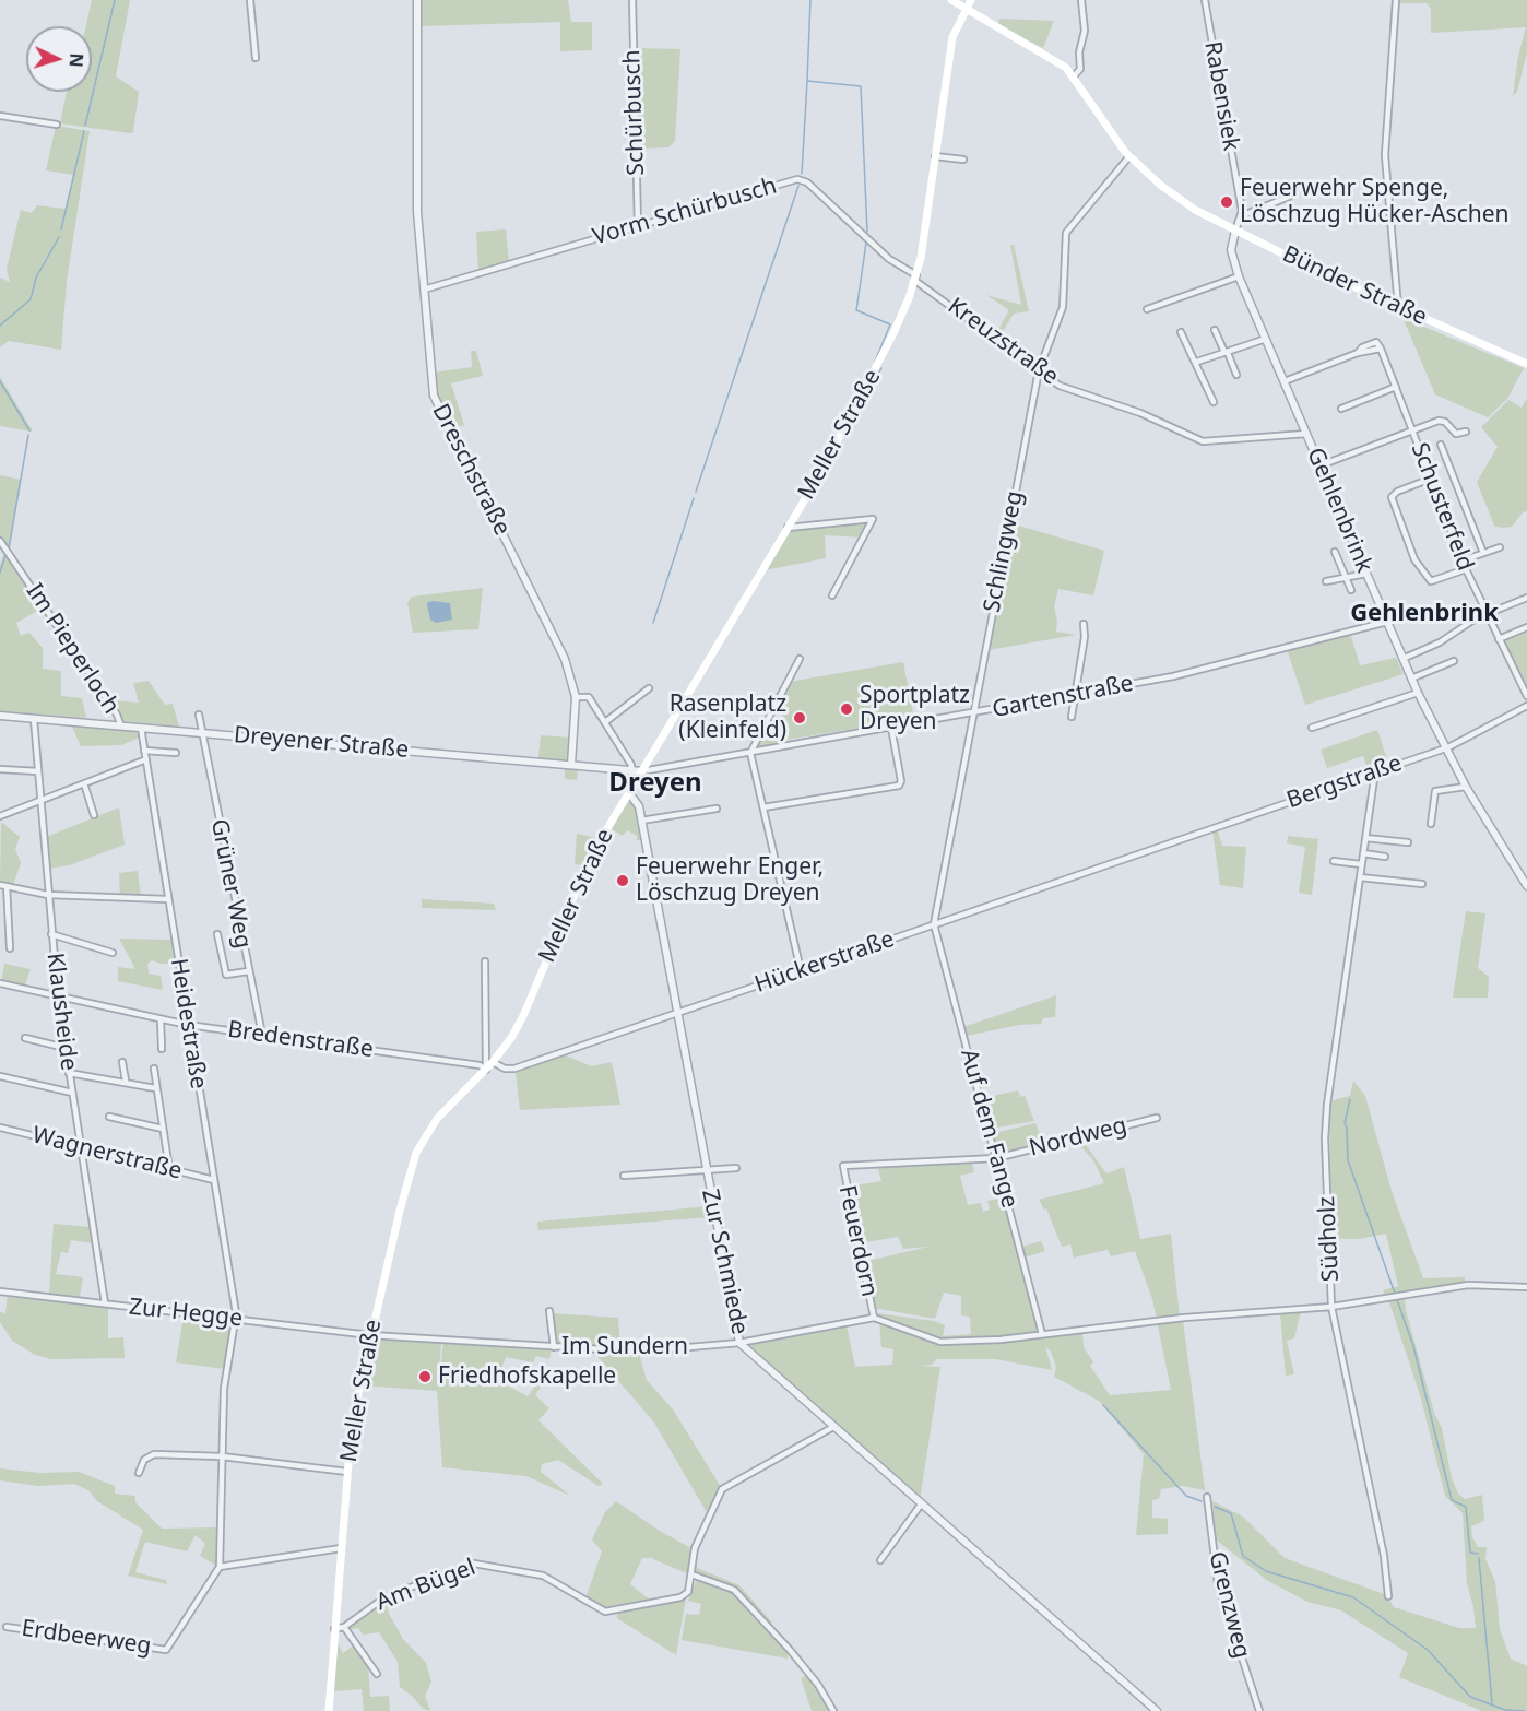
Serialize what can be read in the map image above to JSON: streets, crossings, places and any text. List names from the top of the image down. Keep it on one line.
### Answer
{"streets":{"main road":["Bünder Straße","Meller Straße"],"street":["Rabensiek","Schürbusch","Vorm Schürbusch","Kreuzstraße","Dreschstraße","Schusterfeld","Gehlenbrink","Schlingweg","Im Pieperloch","Gartenstraße","Dreyener Straße","Bergstraße","Grüner Weg","Hückerstraße","Klausheide","Heidestraße","Bredenstraße","Auf dem Fange","Nordweg","Wagnerstraße","Südholz","Feuerdorn","Zur Schmiede","Zur Hegge","Im Sundern","Am Bügel","Grenzweg","Erdbeerweg"]},"crossings":[["Schürbusch","Vorm Schürbusch"],["Vorm Schürbusch","Kreuzstraße"],["Vorm Schürbusch","Meller Straße"],["Vorm Schürbusch","Dreschstraße"],["Bünder Straße","Meller Straße"],["Bünder Straße","Gehlenbrink"],["Bünder Straße","Schlingweg"],["Kreuzstraße","Meller Straße"],["Kreuzstraße","Gehlenbrink"],["Kreuzstraße","Schlingweg"],["Meller Straße","Gartenstraße"],["Meller Straße","Dreyener Straße"],["Meller Straße","Hückerstraße"],["Meller Straße","Bredenstraße"],["Meller Straße","Zur Schmiede"],["Meller Straße","Zur Hegge"],["Meller Straße","Im Sundern"],["Meller Straße","Am Bügel"],["Dreschstraße","Dreyener Straße"],["Schusterfeld","Gehlenbrink"],["Gehlenbrink","Gartenstraße"],["Gehlenbrink","Bergstraße"],["Schlingweg","Gartenstraße"],["Schlingweg","Hückerstraße"],["Schlingweg","Auf dem Fange"],["Im Pieperloch","Dreyener Straße"],["Gartenstraße","Dreyener Straße"],["Dreyener Straße","Grüner Weg"],["Dreyener Straße","Klausheide"],["Dreyener Straße","Heidestraße"],["Bergstraße","Hückerstraße"],["Bergstraße","Südholz"],["Grüner Weg","Bredenstraße"],["Hückerstraße","Auf dem Fange"],["Hückerstraße","Zur Schmiede"],["Klausheide","Bredenstraße"],["Klausheide","Wagnerstraße"],["Klausheide","Zur Hegge"],["Heidestraße","Bredenstraße"],["Heidestraße","Wagnerstraße"],["Heidestraße","Zur Hegge"],["Heidestraße","Erdbeerweg"],["Auf dem Fange","Nordweg"],["Nordweg","Feuerdorn"],["Feuerdorn","Im Sundern"],["Zur Schmiede","Im Sundern"],["Zur Hegge","Im Sundern"]],"districts":["Gehlenbrink","Dreyen"],"places":["Feuerwehr Spenge, Löschzug Hücker-Aschen","Sportplatz Dreyen","Rasenplatz (Kleinfeld)","Feuerwehr Enger, Löschzug Dreyen","Friedhofskapelle"],"north":"right"}
